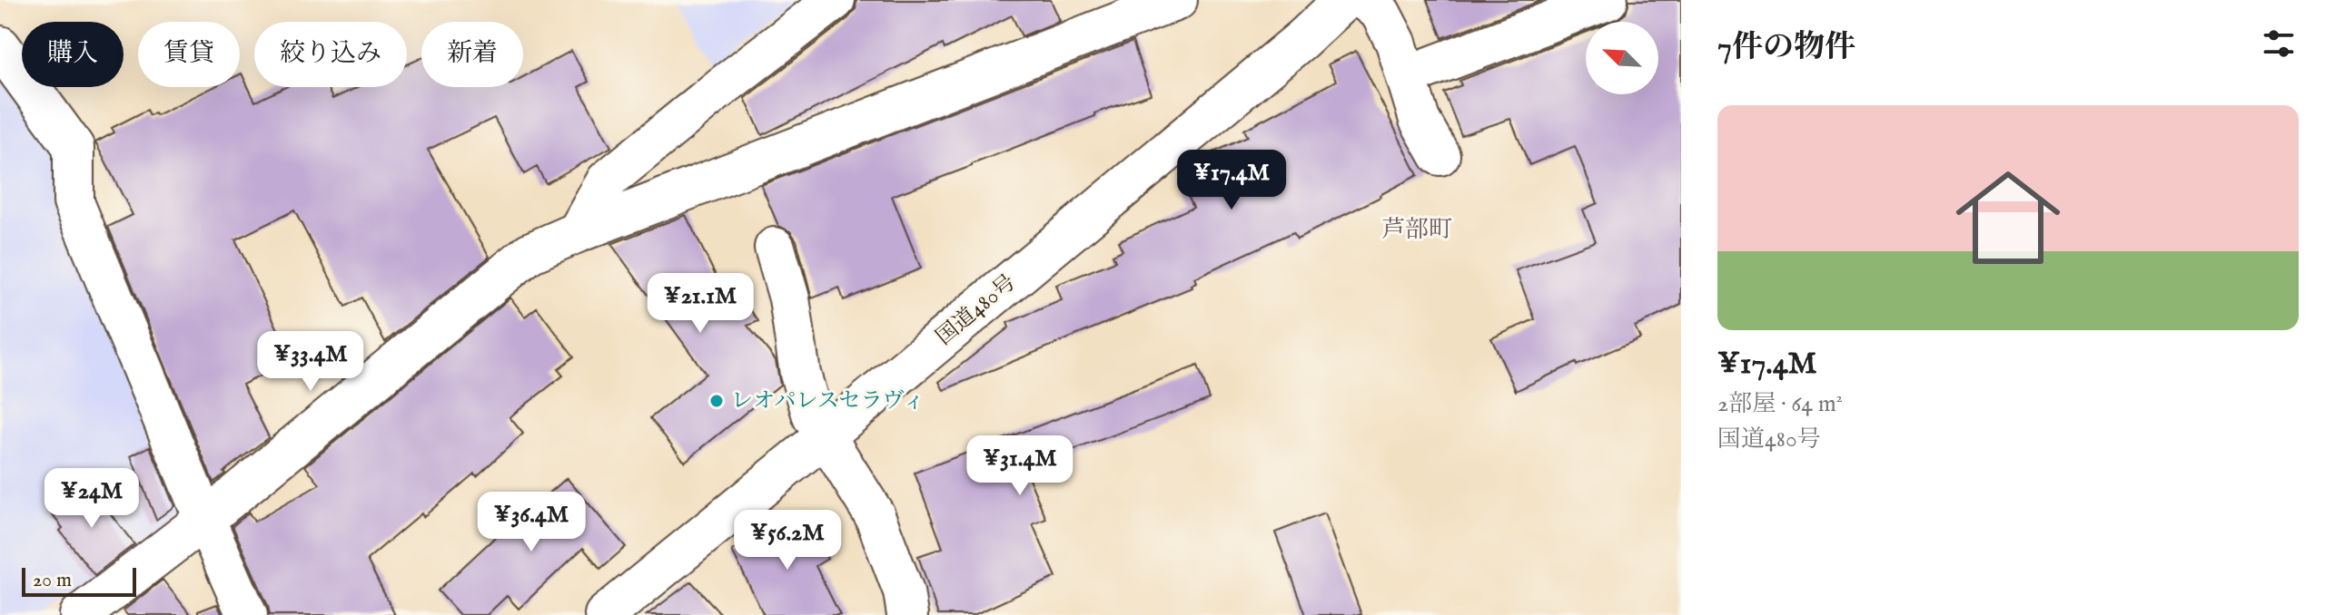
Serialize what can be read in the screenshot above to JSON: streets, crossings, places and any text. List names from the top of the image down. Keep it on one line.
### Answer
{"streets":{"main road":["国道480号"]},"districts":["芦部町"],"places":["レオパレスセラヴィ"],"scale_bar":"20 m","north":"top left","page":{"heading":"7件の物件","chip":["購入","賃貸","絞り込み","新着"],"list":[{"name":"¥17.4M","note":"2部屋 · 64 m² · 国道480号"}],"price":["¥17.4M","¥21.1M","¥33.4M","¥31.4M","¥24M","¥36.4M","¥56.2M"],"scale":"20 m"}}
